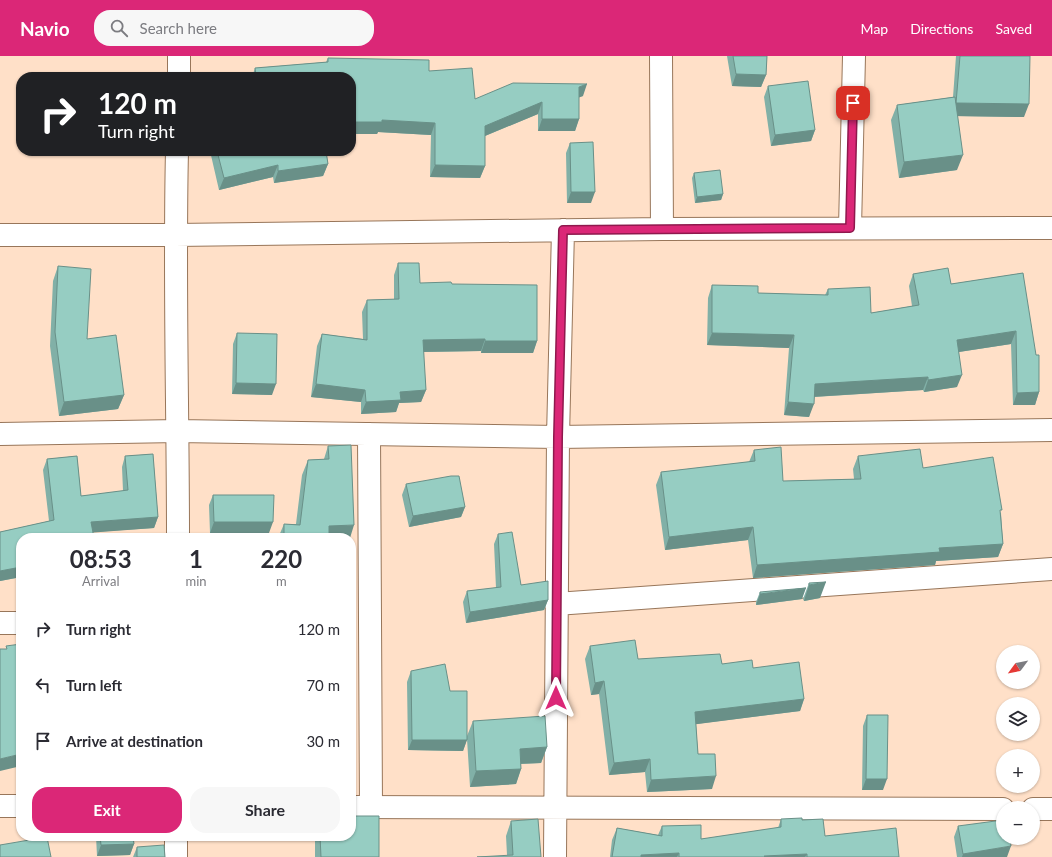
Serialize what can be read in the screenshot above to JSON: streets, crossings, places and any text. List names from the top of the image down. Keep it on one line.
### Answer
{"north":"bottom left","page":{"header":"Navio","search":"Search here","nav":["Map","Directions","Saved"],"turn":["120 m","Turn right"],"eta":["08:53","Arrival","1","min","220","m"],"list":[{"name":"Turn right","value":"120 m"},{"name":"Turn left","value":"70 m"},{"name":"Arrive at destination","value":"30 m"}],"map_buttons":["+","−"],"buttons":["Exit","Share"]}}
